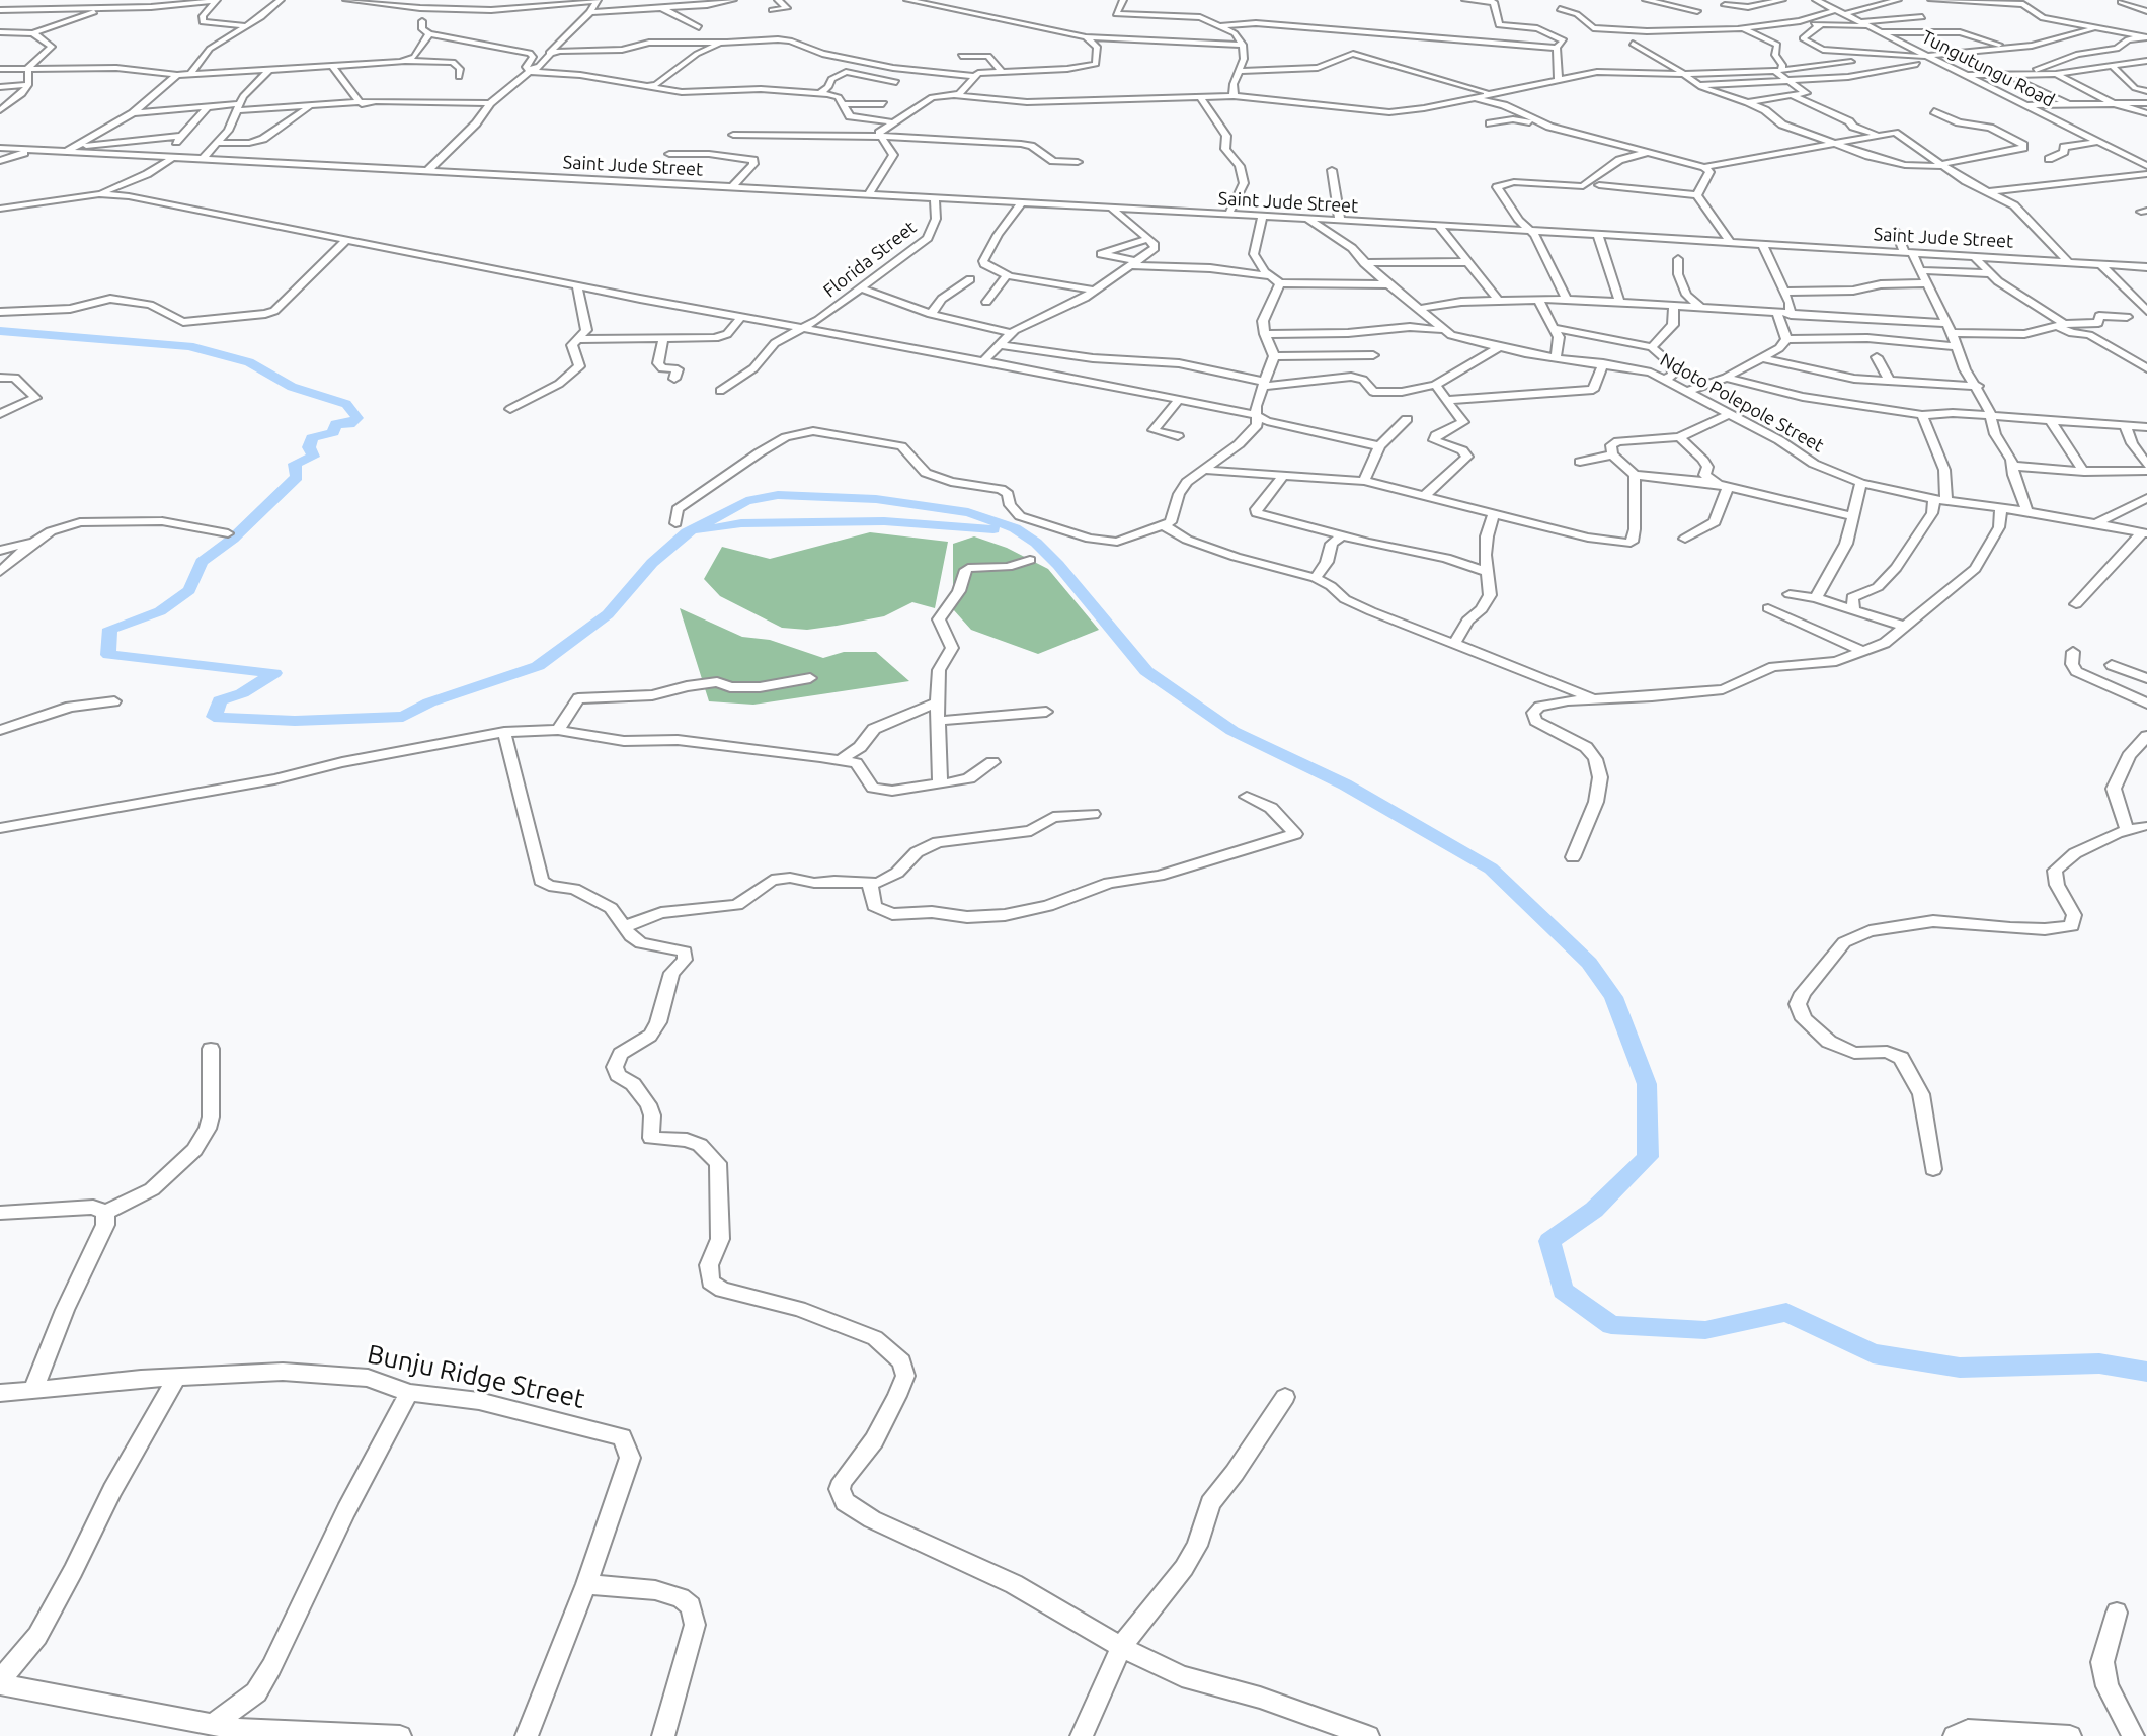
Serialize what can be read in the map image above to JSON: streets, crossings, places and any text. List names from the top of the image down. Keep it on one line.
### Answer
{"streets":{"street":["Tungutungu Road","Saint Jude Street","Florida Street","Ndoto Polepole Street","Bunju Ridge Street"]},"crossings":[["Saint Jude Street","Florida Street"],["Saint Jude Street","Ndoto Polepole Street"]]}
